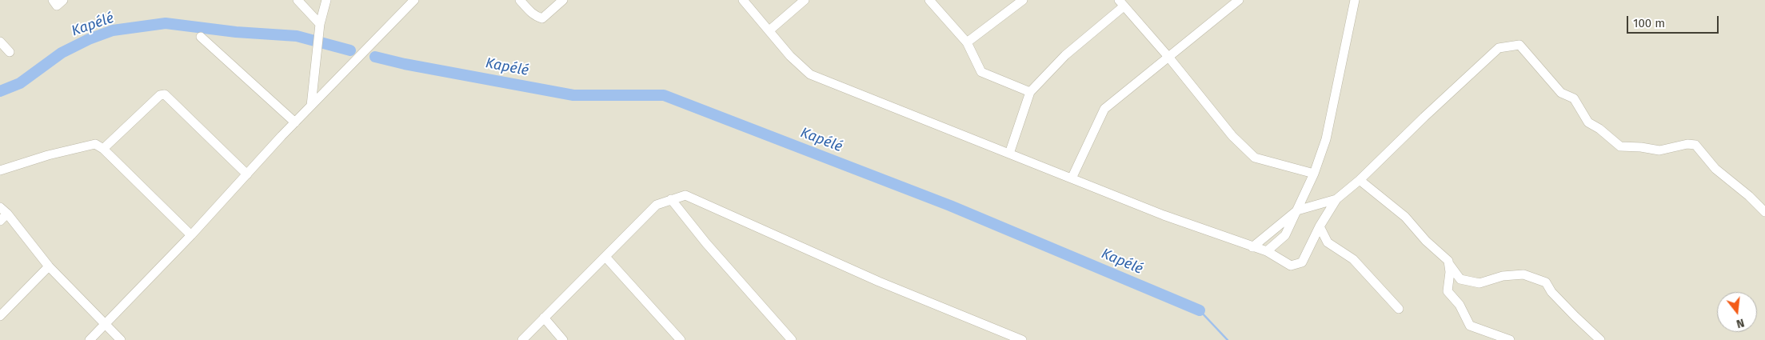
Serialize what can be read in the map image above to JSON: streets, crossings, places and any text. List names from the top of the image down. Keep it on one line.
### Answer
{"water":["Kapélé"],"scale_bar":"100 m","north":"bottom"}
